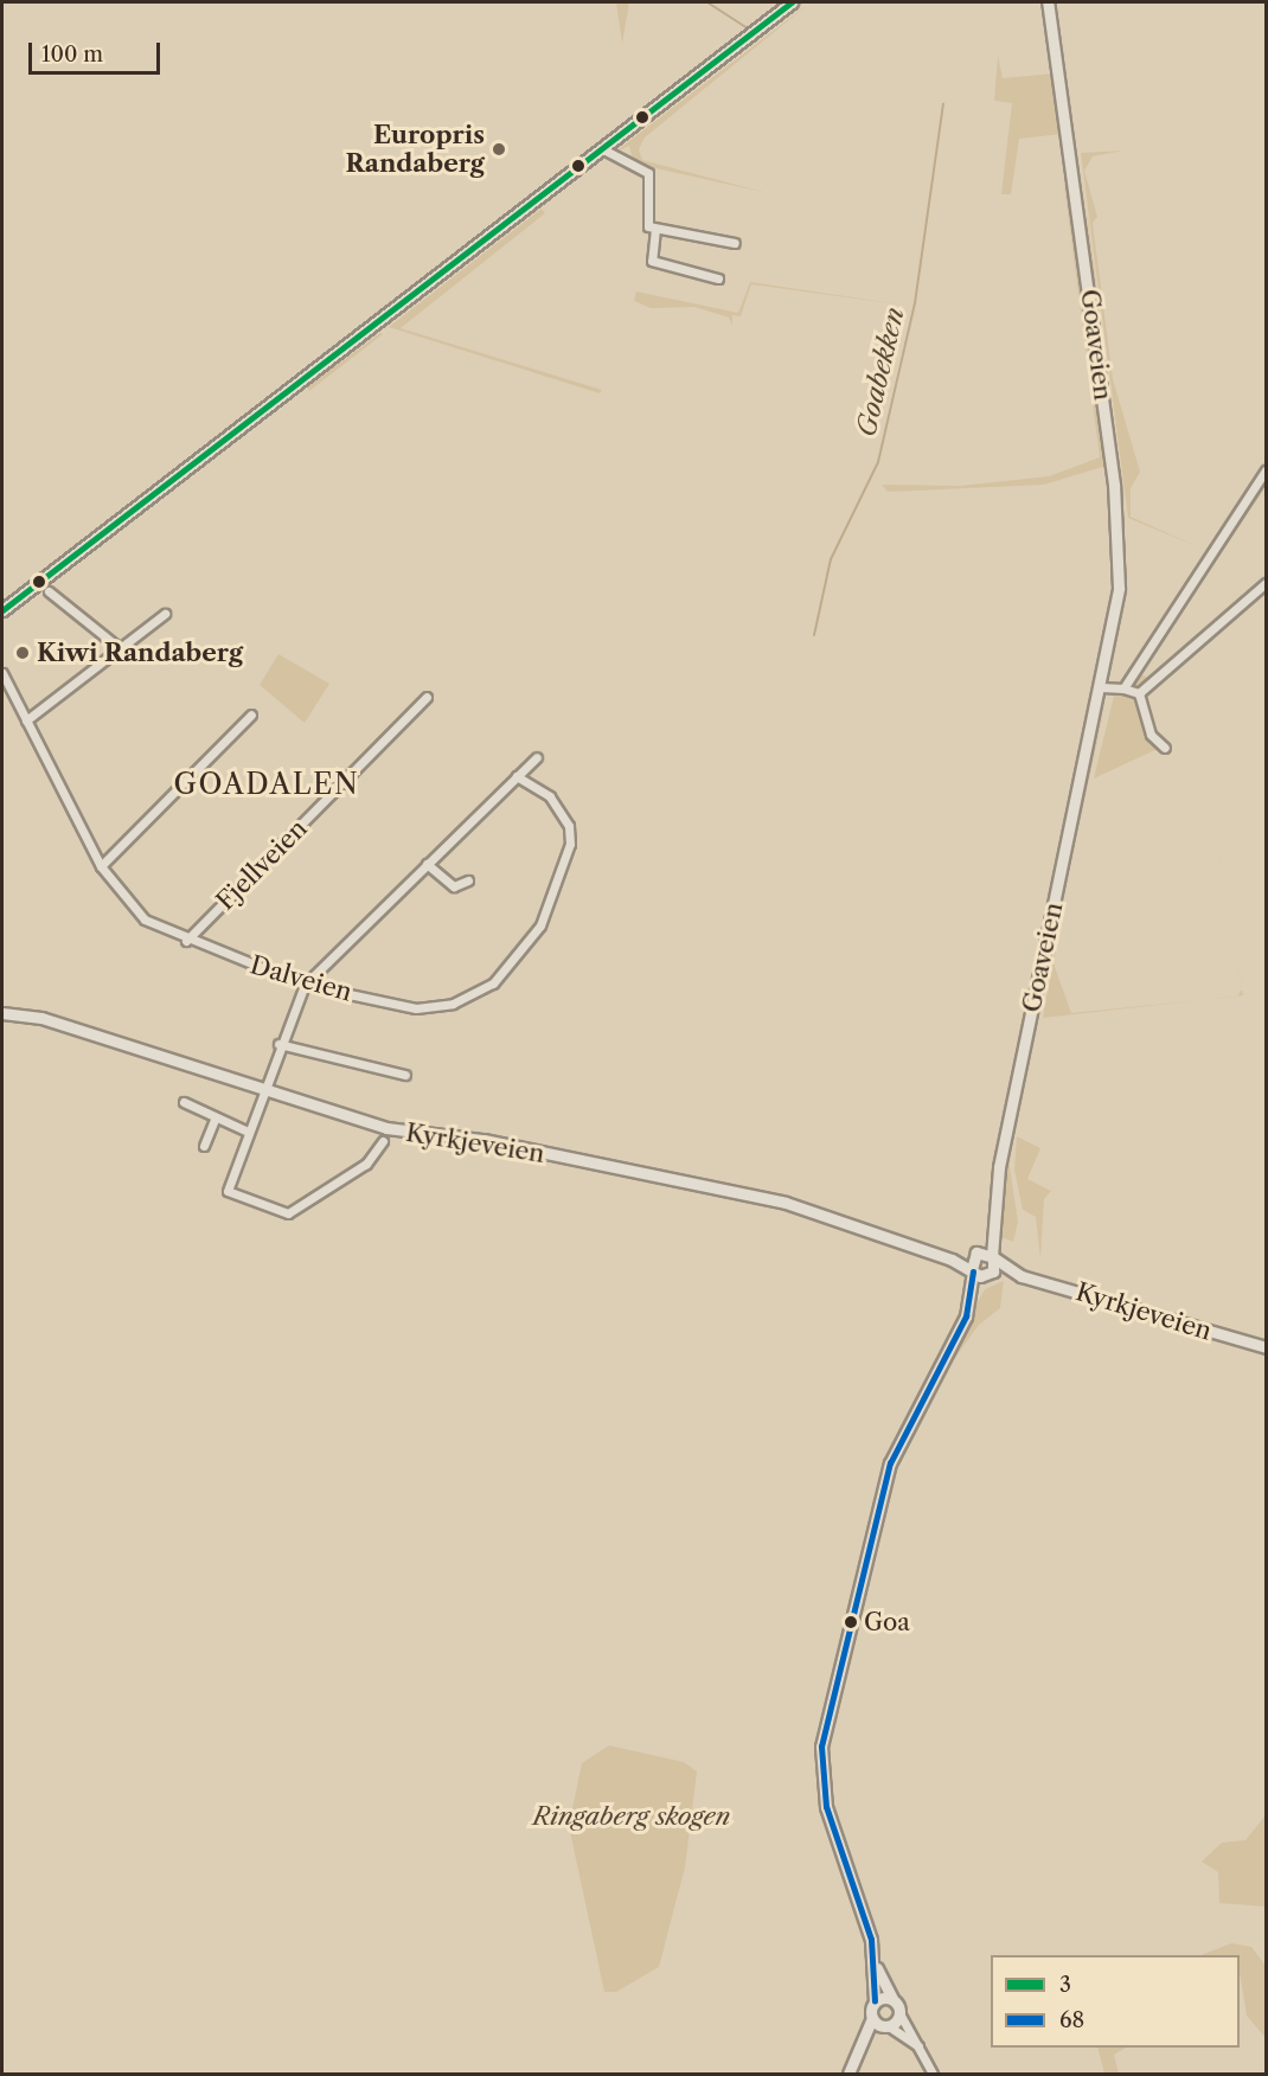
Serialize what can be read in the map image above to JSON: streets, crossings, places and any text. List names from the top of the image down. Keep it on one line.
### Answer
{"streets":{"main road":["Goaveien","Kyrkjeveien"],"street":["Fjellveien","Dalveien"]},"crossings":[["Goaveien","Kyrkjeveien"],["Fjellveien","Dalveien"]],"districts":["GOADALEN"],"water":["Goabekken"],"parks":["Ringaberg skogen"],"places":["Europris Randaberg","Kiwi Randaberg","Goa"],"lines":["transit line 3","transit line 68"],"legend":["3","68"],"scale_bar":"100 m"}
